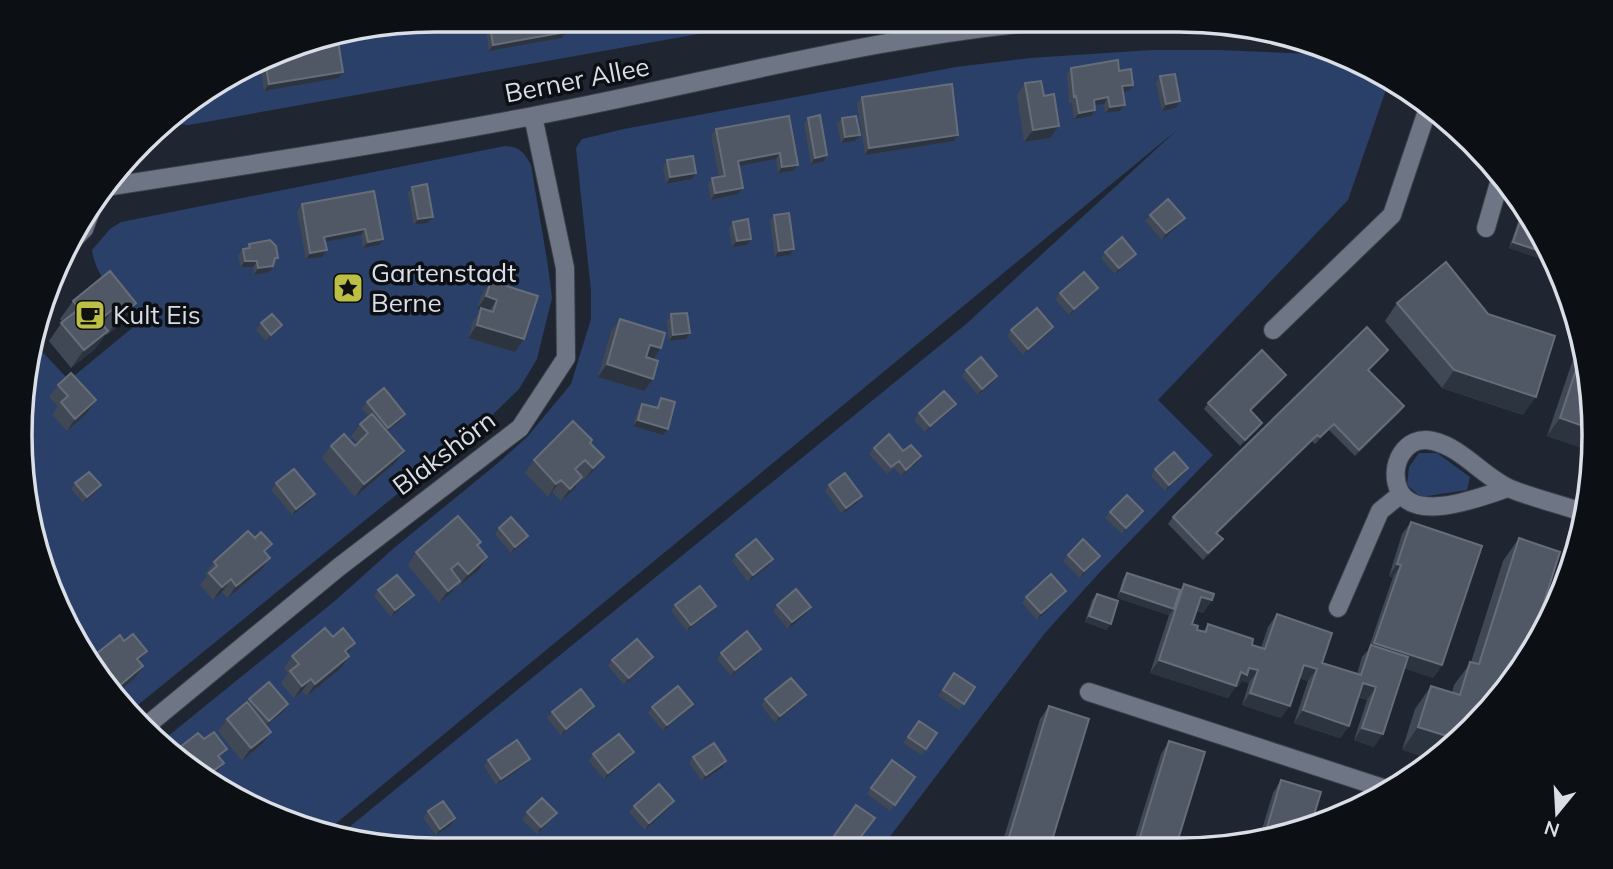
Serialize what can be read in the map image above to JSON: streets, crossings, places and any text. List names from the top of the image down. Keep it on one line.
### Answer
{"streets":{"street":["Berner Allee","Blakshörn"]},"crossings":[["Berner Allee","Blakshörn"]],"places":{"place":["Gartenstadt Berne"],"cafe":["Kult Eis"]},"north":"bottom"}
